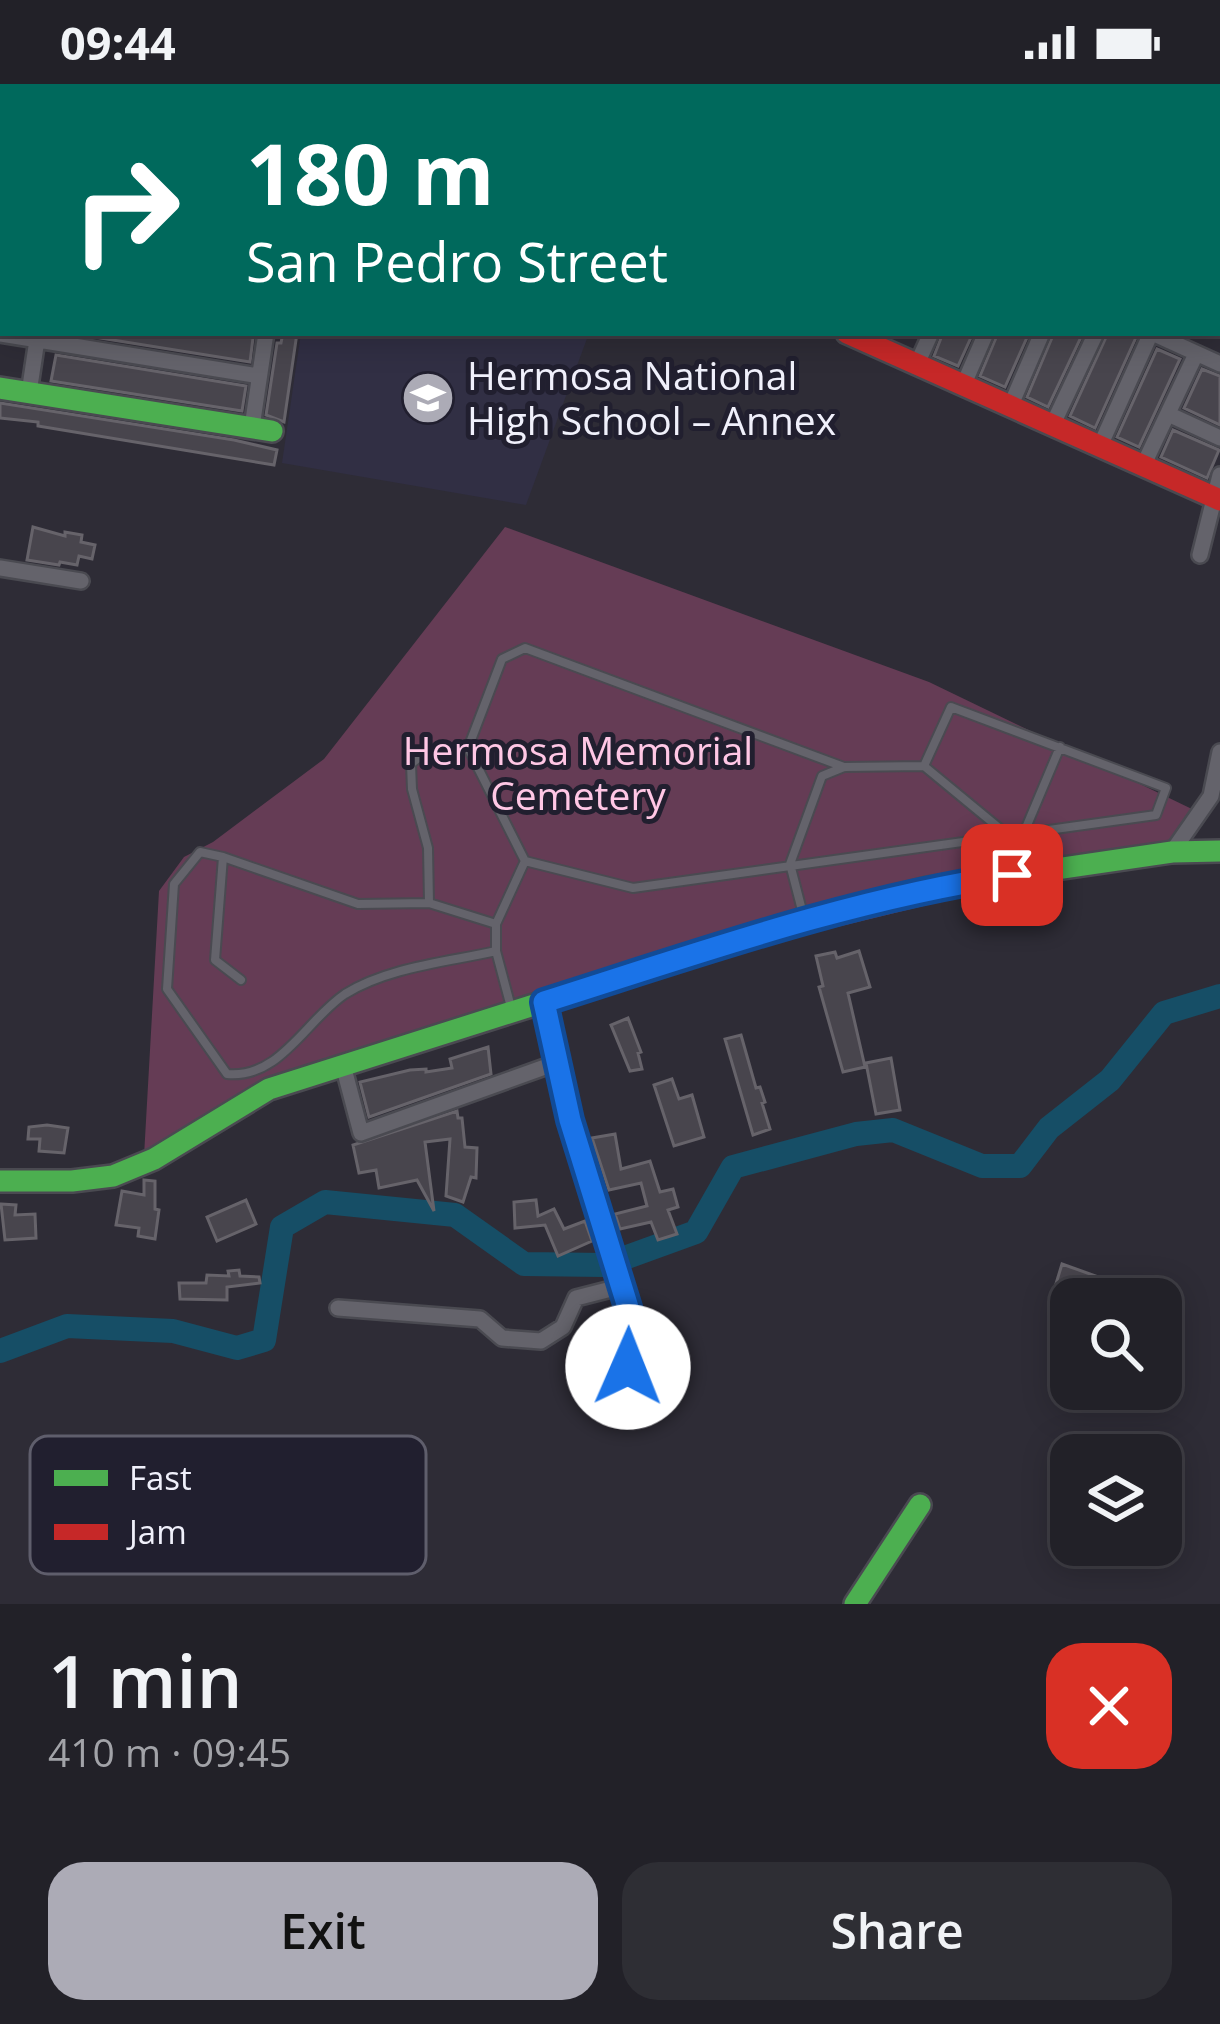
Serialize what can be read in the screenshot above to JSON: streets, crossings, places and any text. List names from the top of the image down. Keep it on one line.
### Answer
{"parks":["Hermosa Memorial Cemetery"],"places":{"school or university":["Hermosa National High School – Annex"]},"legend":["Fast","Jam"],"page":{"status":"09:44","turn":["180 m","San Pedro Street"],"heading":["1 min","410 m · 09:45"],"buttons":["Exit","Share"]}}
